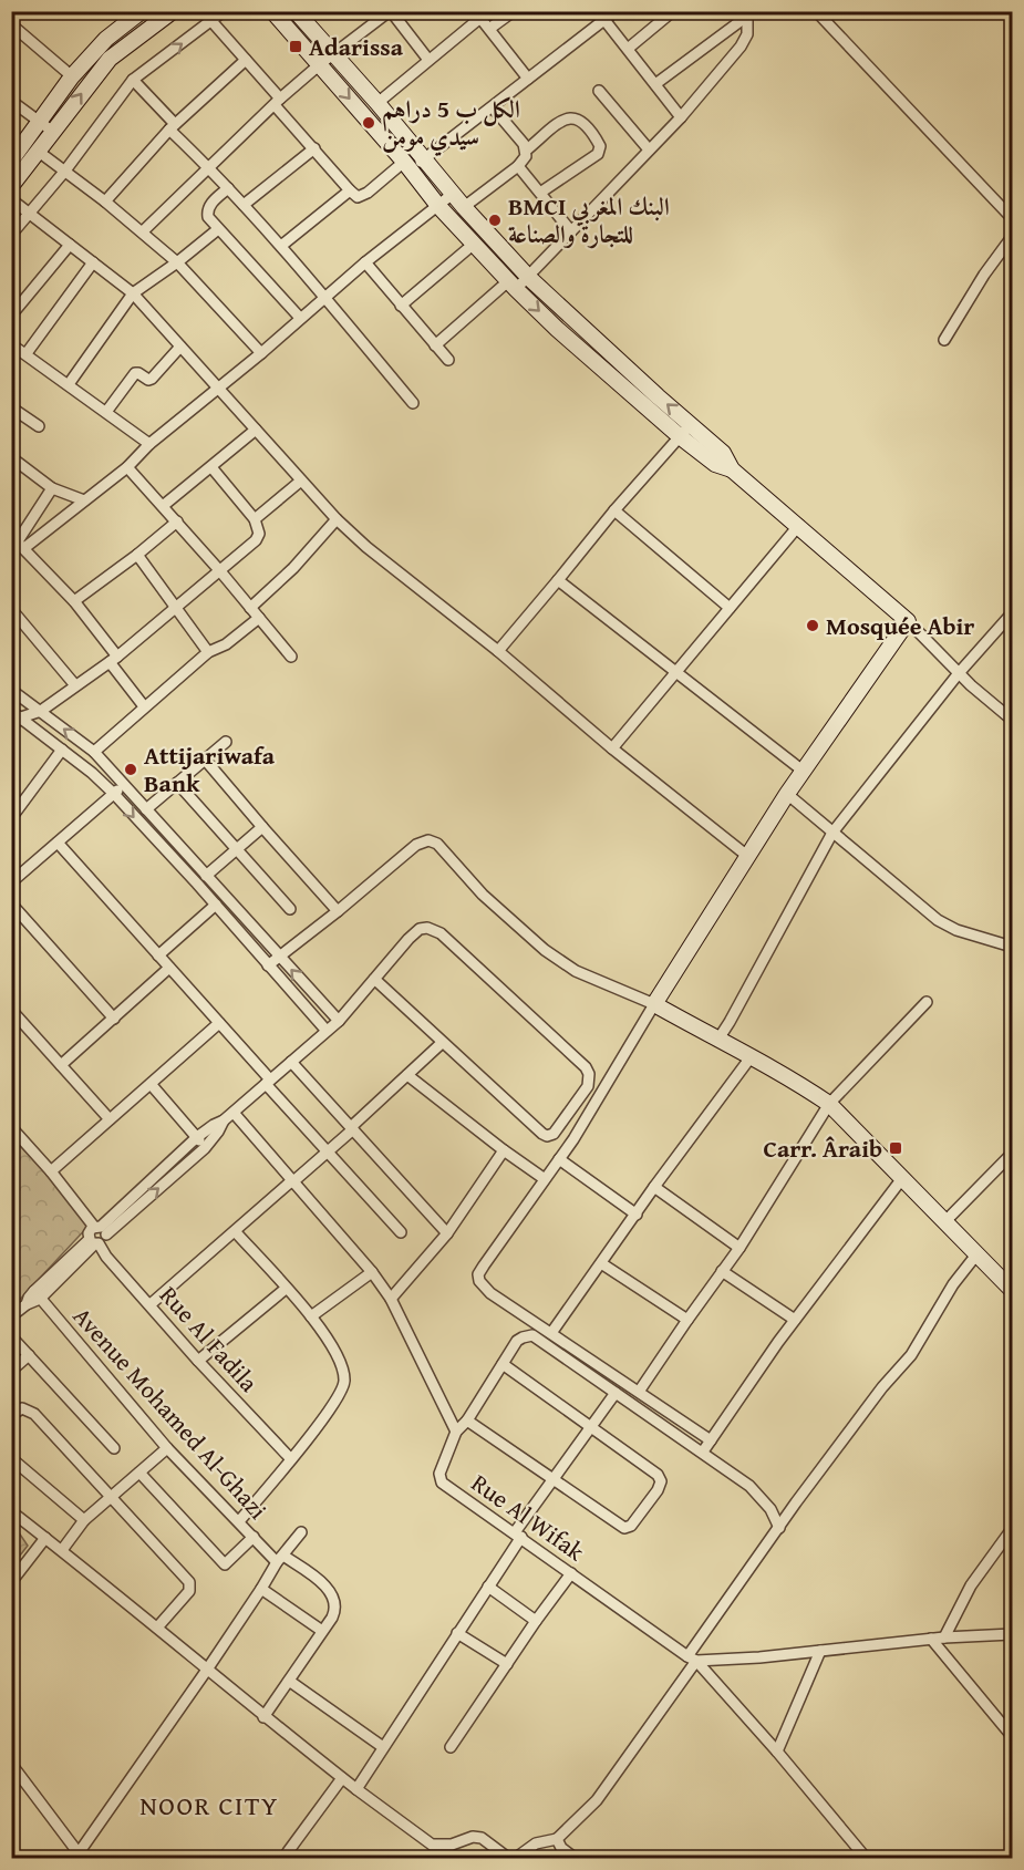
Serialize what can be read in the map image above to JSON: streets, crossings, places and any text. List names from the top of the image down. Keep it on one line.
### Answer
{"streets":{"street":["Rue Al Fadila","Avenue Mohamed Al-Ghazi","Rue Al Wifak"]},"districts":["NOOR CITY"],"places":{"transit":["Adarissa","Carr. Âraib"],"other":["الكل ب 5 دراهم سيدي مومن","BMCI البنك المغربي للتجارة والصناعة","Mosquée Abir","Attijariwafa Bank"]}}
